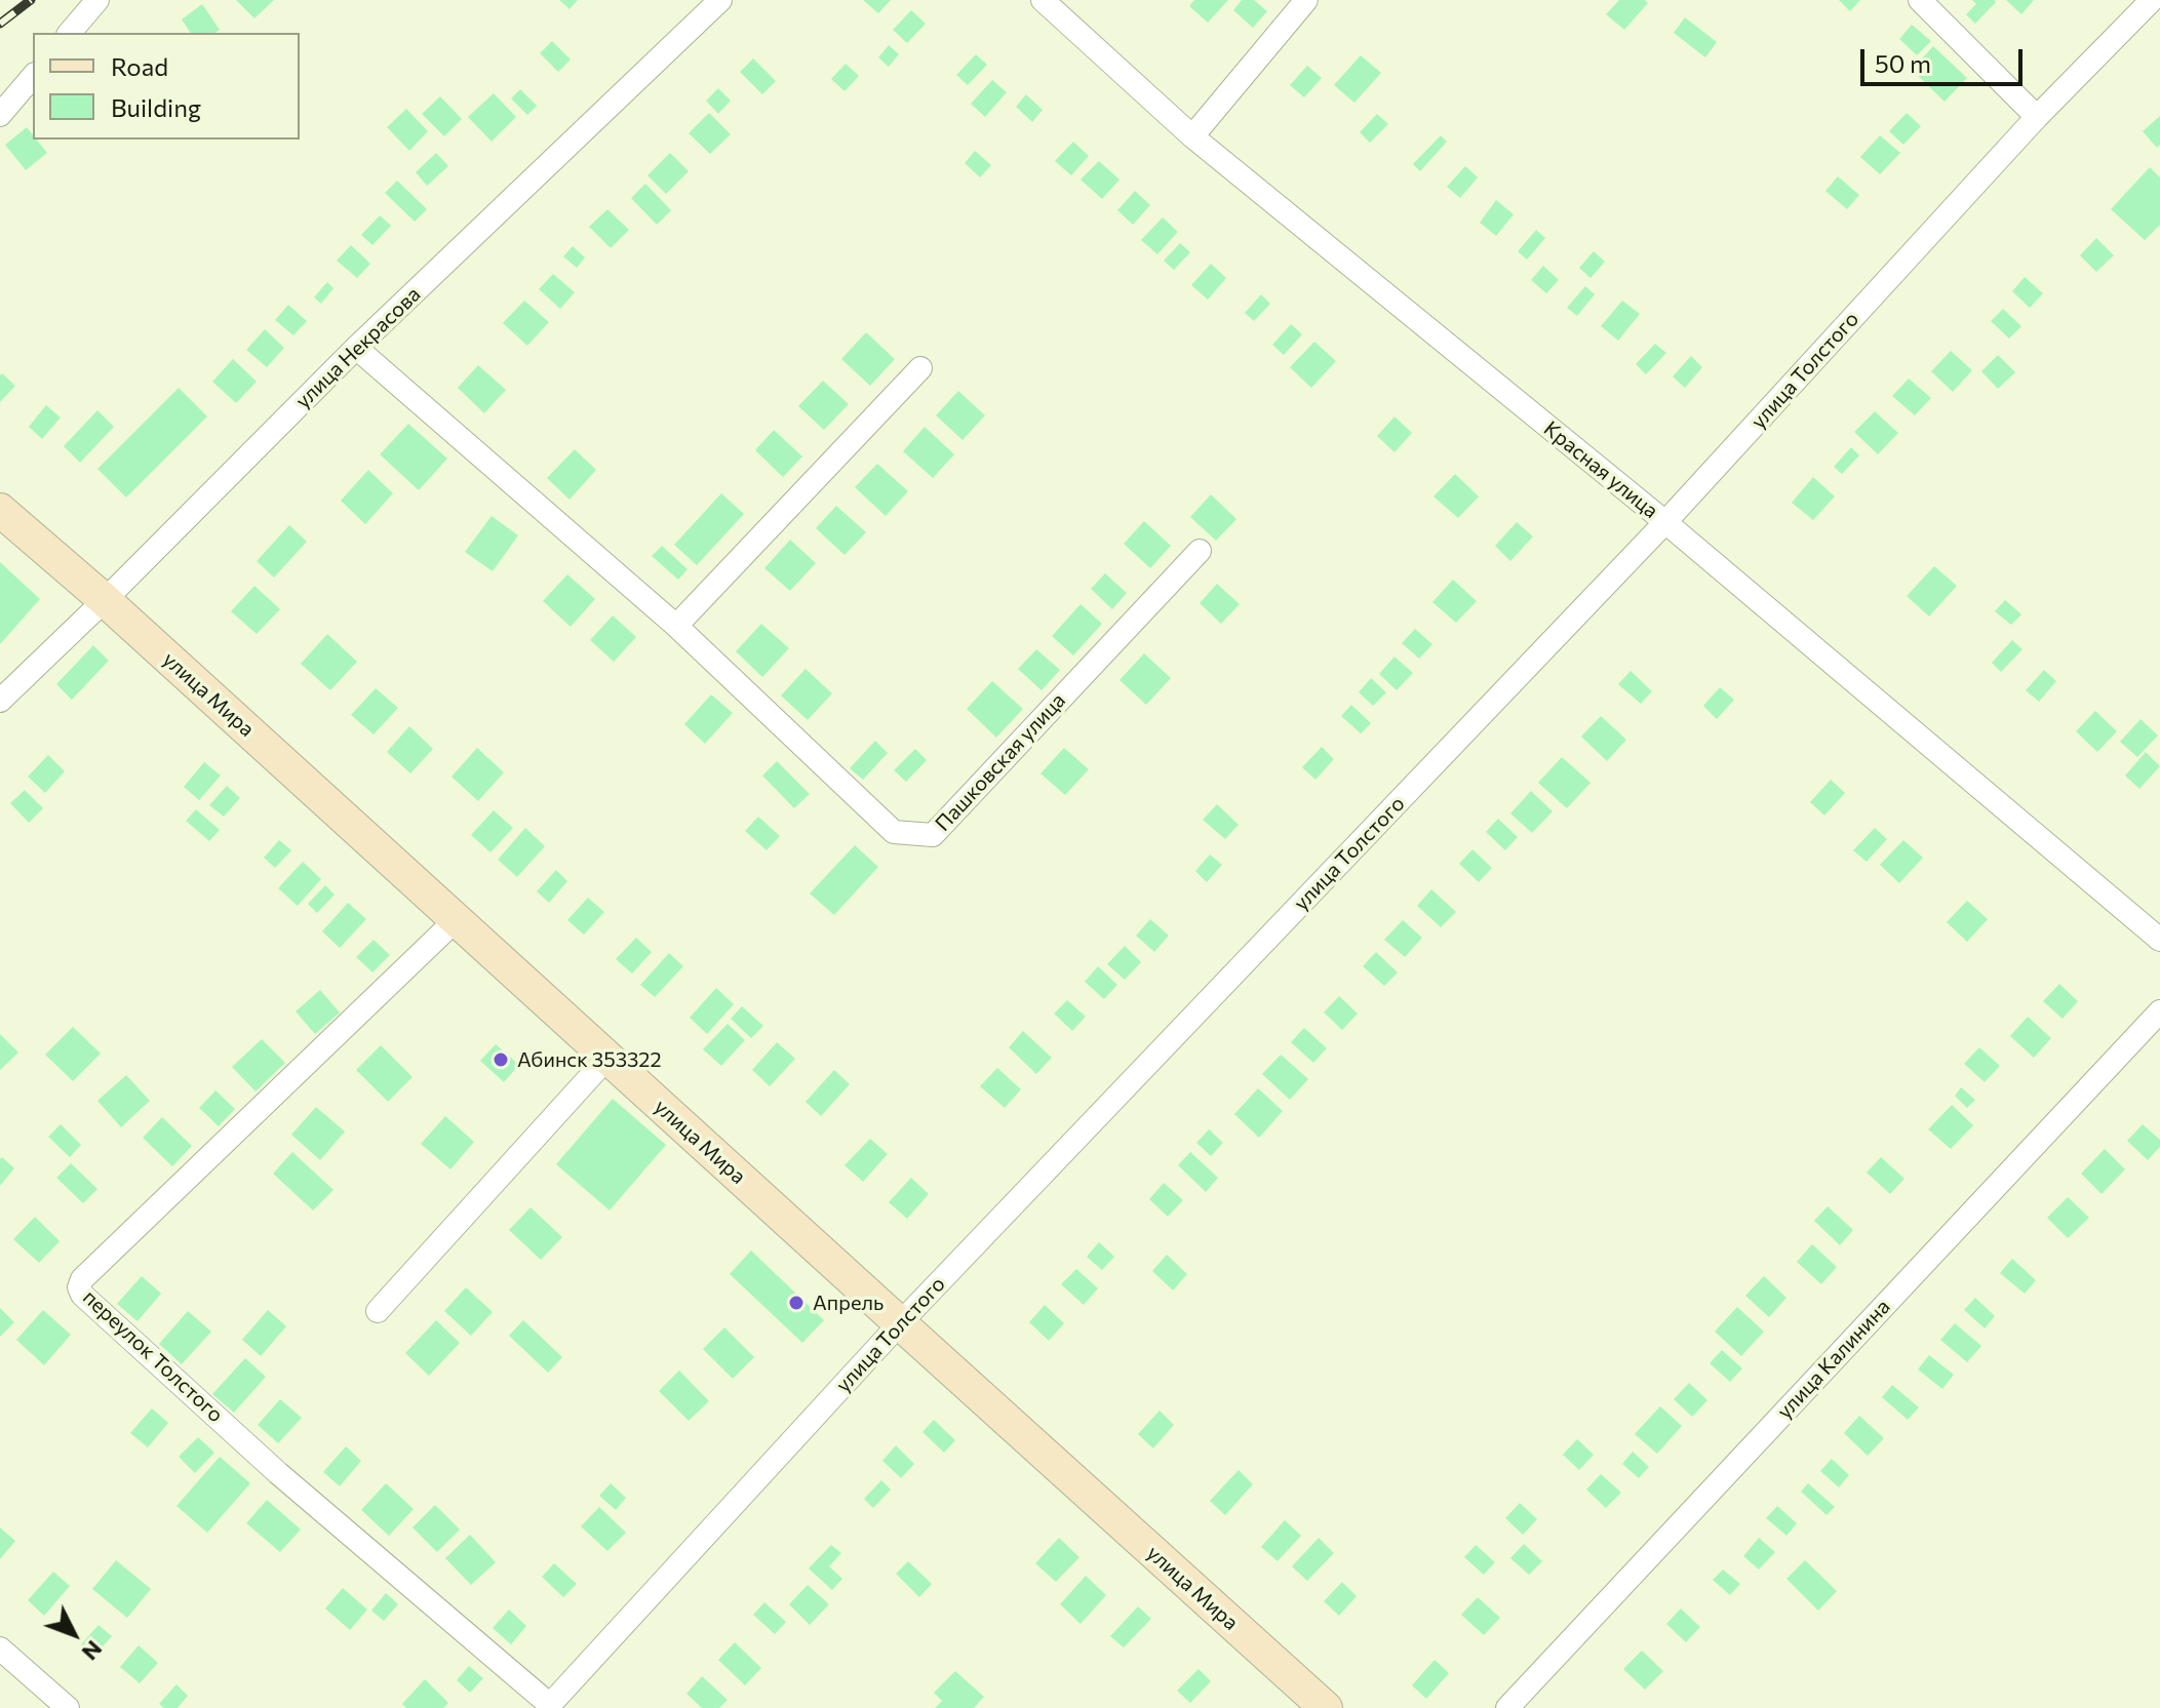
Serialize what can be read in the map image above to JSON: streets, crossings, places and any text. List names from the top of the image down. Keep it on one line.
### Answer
{"streets":{"main road":["улица Мира"],"street":["улица Некрасова","улица Толстого","Красная улица","Пашковская улица","переулок Толстого","улица Калинина"]},"crossings":[["улица Некрасова","улица Мира"],["улица Некрасова","Пашковская улица"],["улица Толстого","Красная улица"],["улица Толстого","улица Мира"],["улица Толстого","переулок Толстого"],["улица Мира","переулок Толстого"]],"places":["Абинск 353322","Апрель"],"legend":["Road","Building"],"scale_bar":"50 m","north":"bottom right"}
